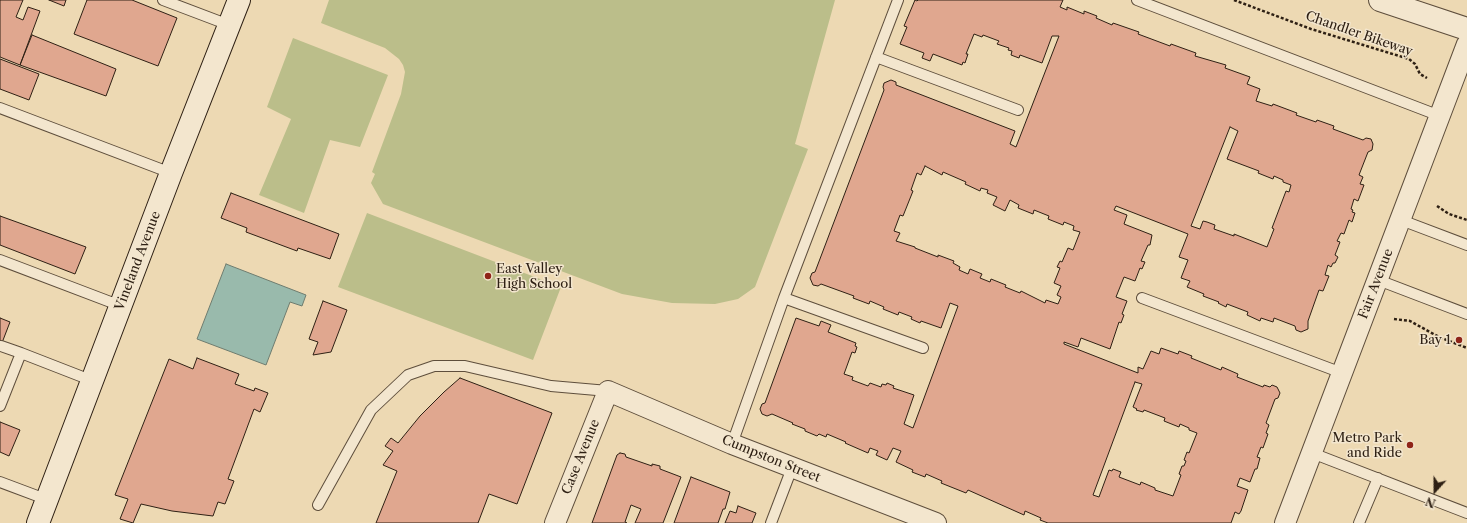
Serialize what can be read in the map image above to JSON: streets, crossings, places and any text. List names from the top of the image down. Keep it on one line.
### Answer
{"streets":{"main road":["Vineland Avenue"],"street":["Fair Avenue","Case Avenue","Cumpston Street"],"path":["Chandler Bikeway"]},"crossings":[["Case Avenue","Cumpston Street"]],"places":["East Valley High School","Bay 1","Metro Park and Ride"],"north":"bottom"}
